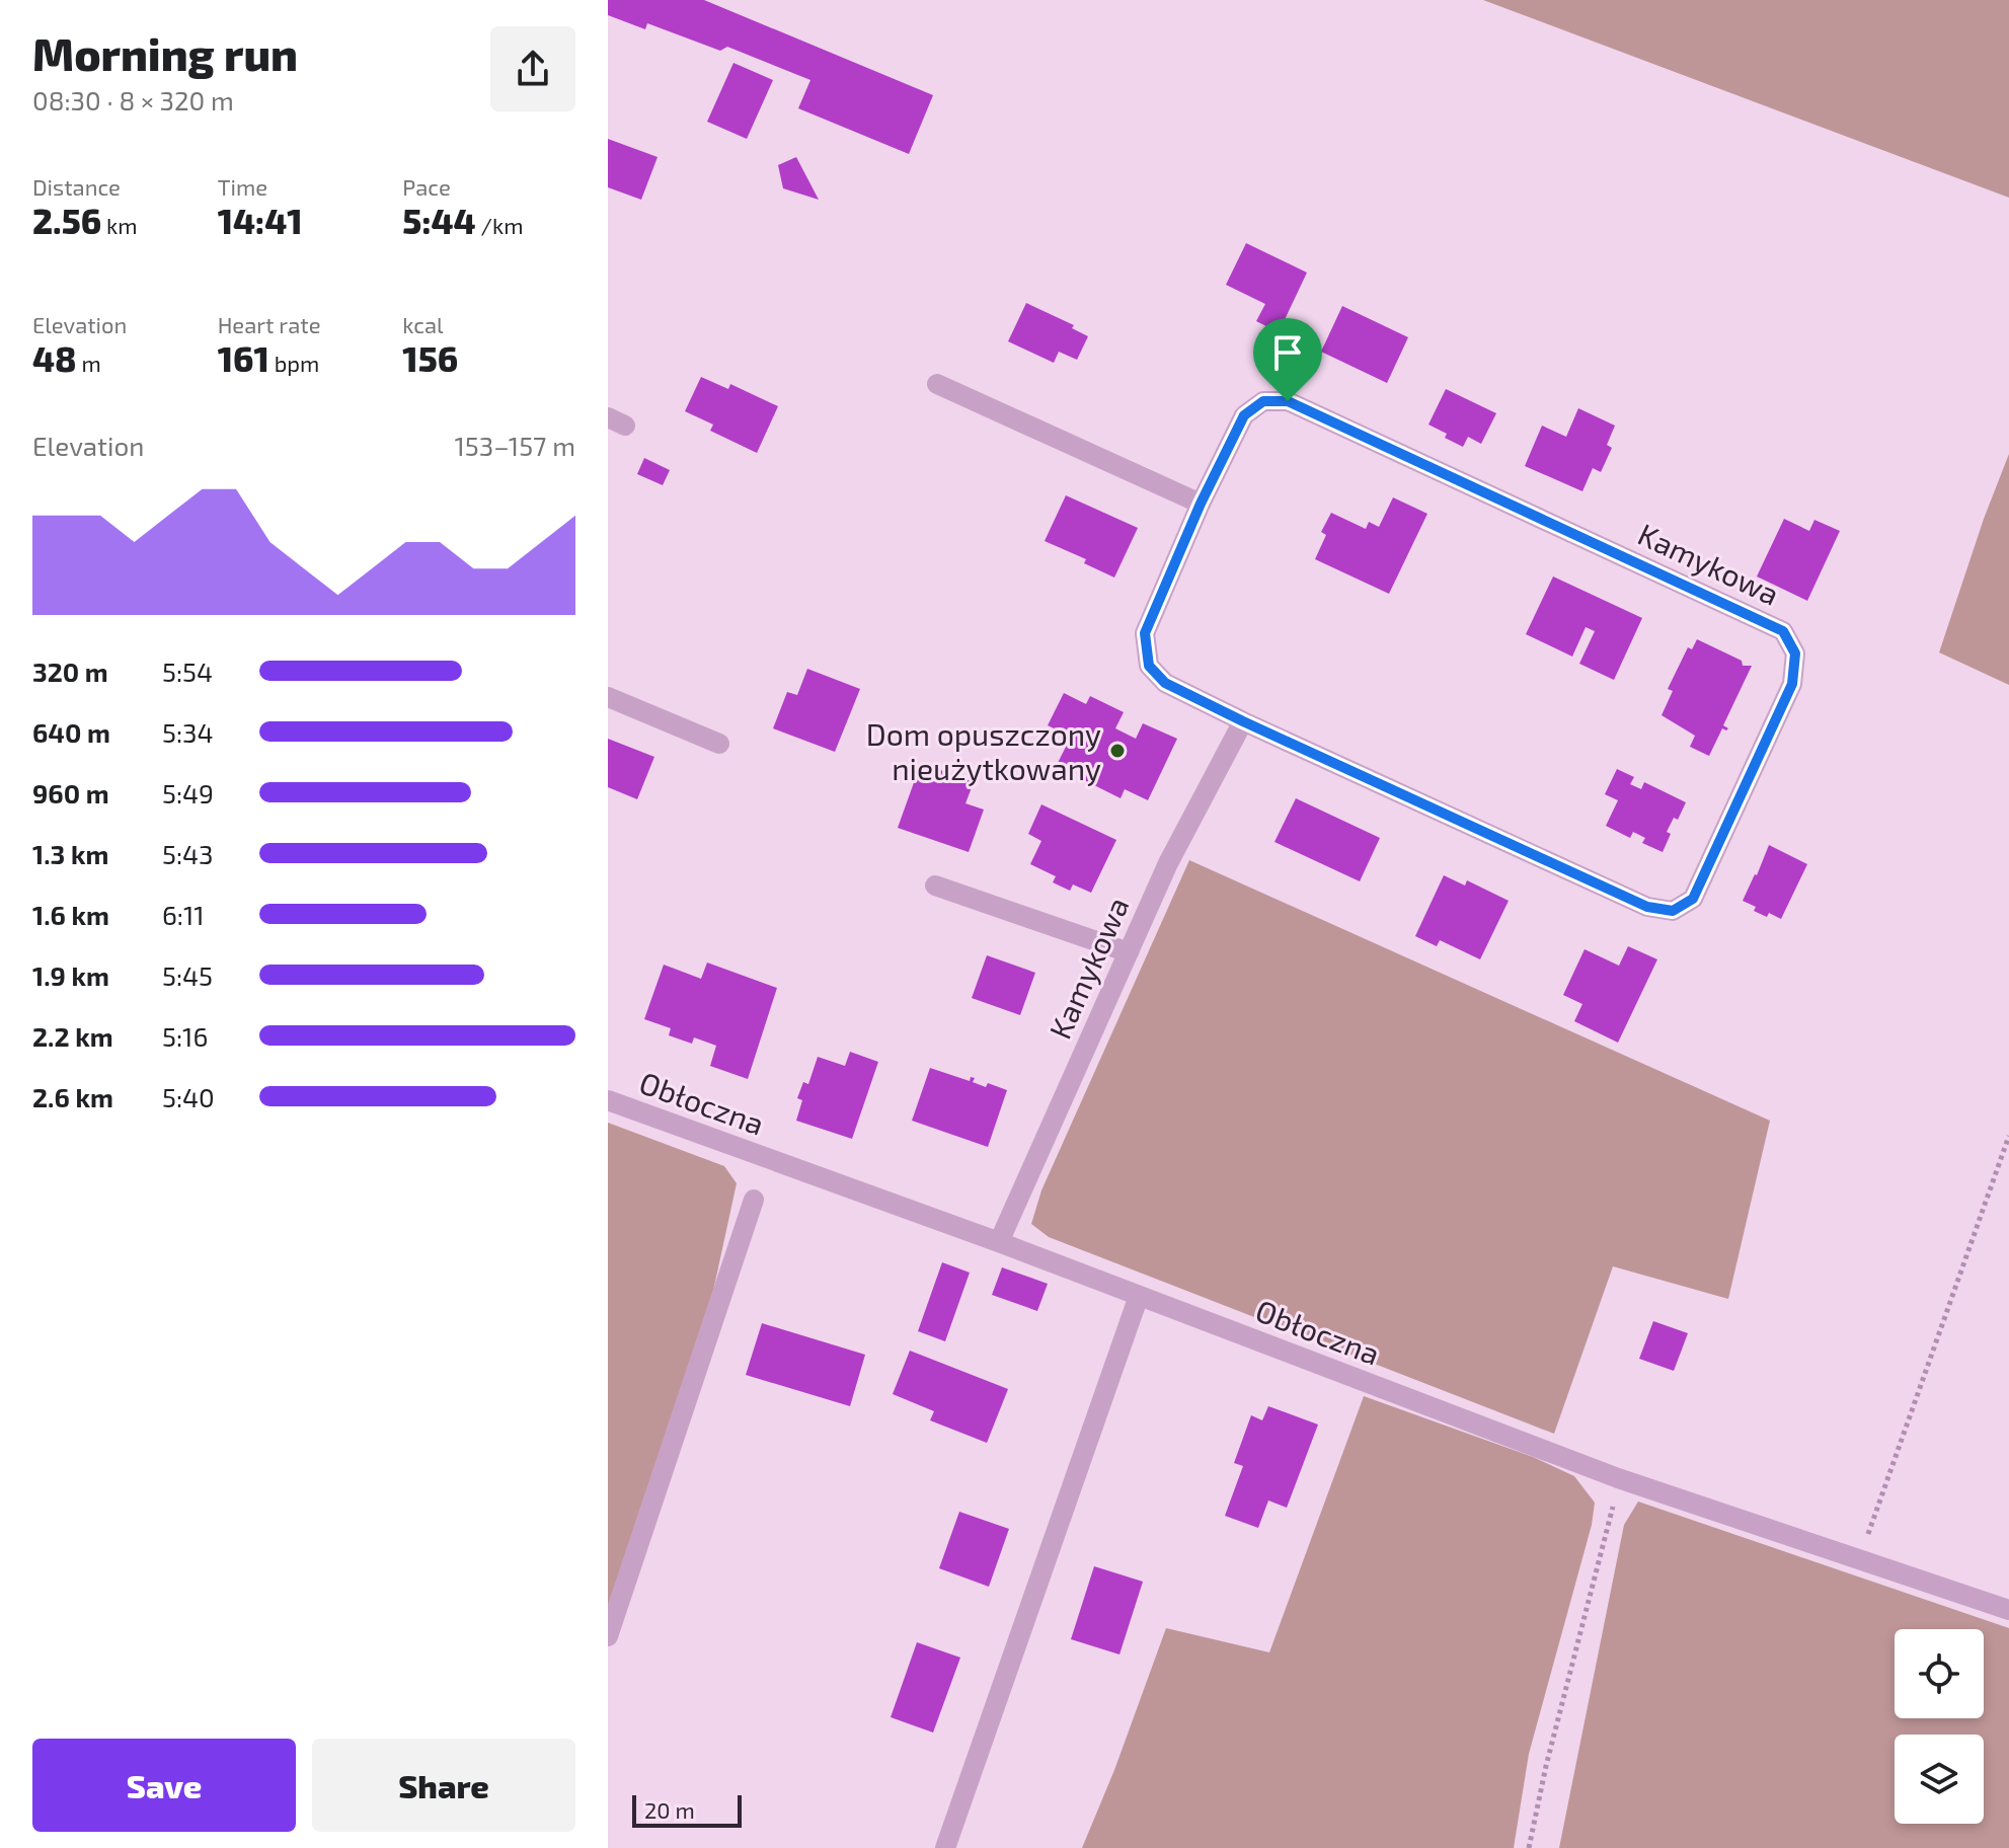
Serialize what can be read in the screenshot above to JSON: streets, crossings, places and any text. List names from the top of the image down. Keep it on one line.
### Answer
{"streets":{"street":["Kamykowa","Obłoczna"]},"crossings":[["Kamykowa","Obłoczna"]],"places":["Dom opuszczony nieużytkowany"],"scale_bar":"20 m","page":{"heading":["Morning run","08:30 · 8 × 320 m"],"stats":[["Distance","2.56 km"],["Time","14:41"],["Pace","5:44 /km"],["Elevation","48 m"],["Heart rate","161 bpm"],["kcal","156"]],"chart":["Elevation","153–157 m"],"list":[{"name":"320 m","note":"5:54"},{"name":"640 m","note":"5:34"},{"name":"960 m","note":"5:49"},{"name":"1.3 km","note":"5:43"},{"name":"1.6 km","note":"6:11"},{"name":"1.9 km","note":"5:45"},{"name":"2.2 km","note":"5:16"},{"name":"2.6 km","note":"5:40"}],"buttons":["Save","Share"],"scale":"20 m"}}
